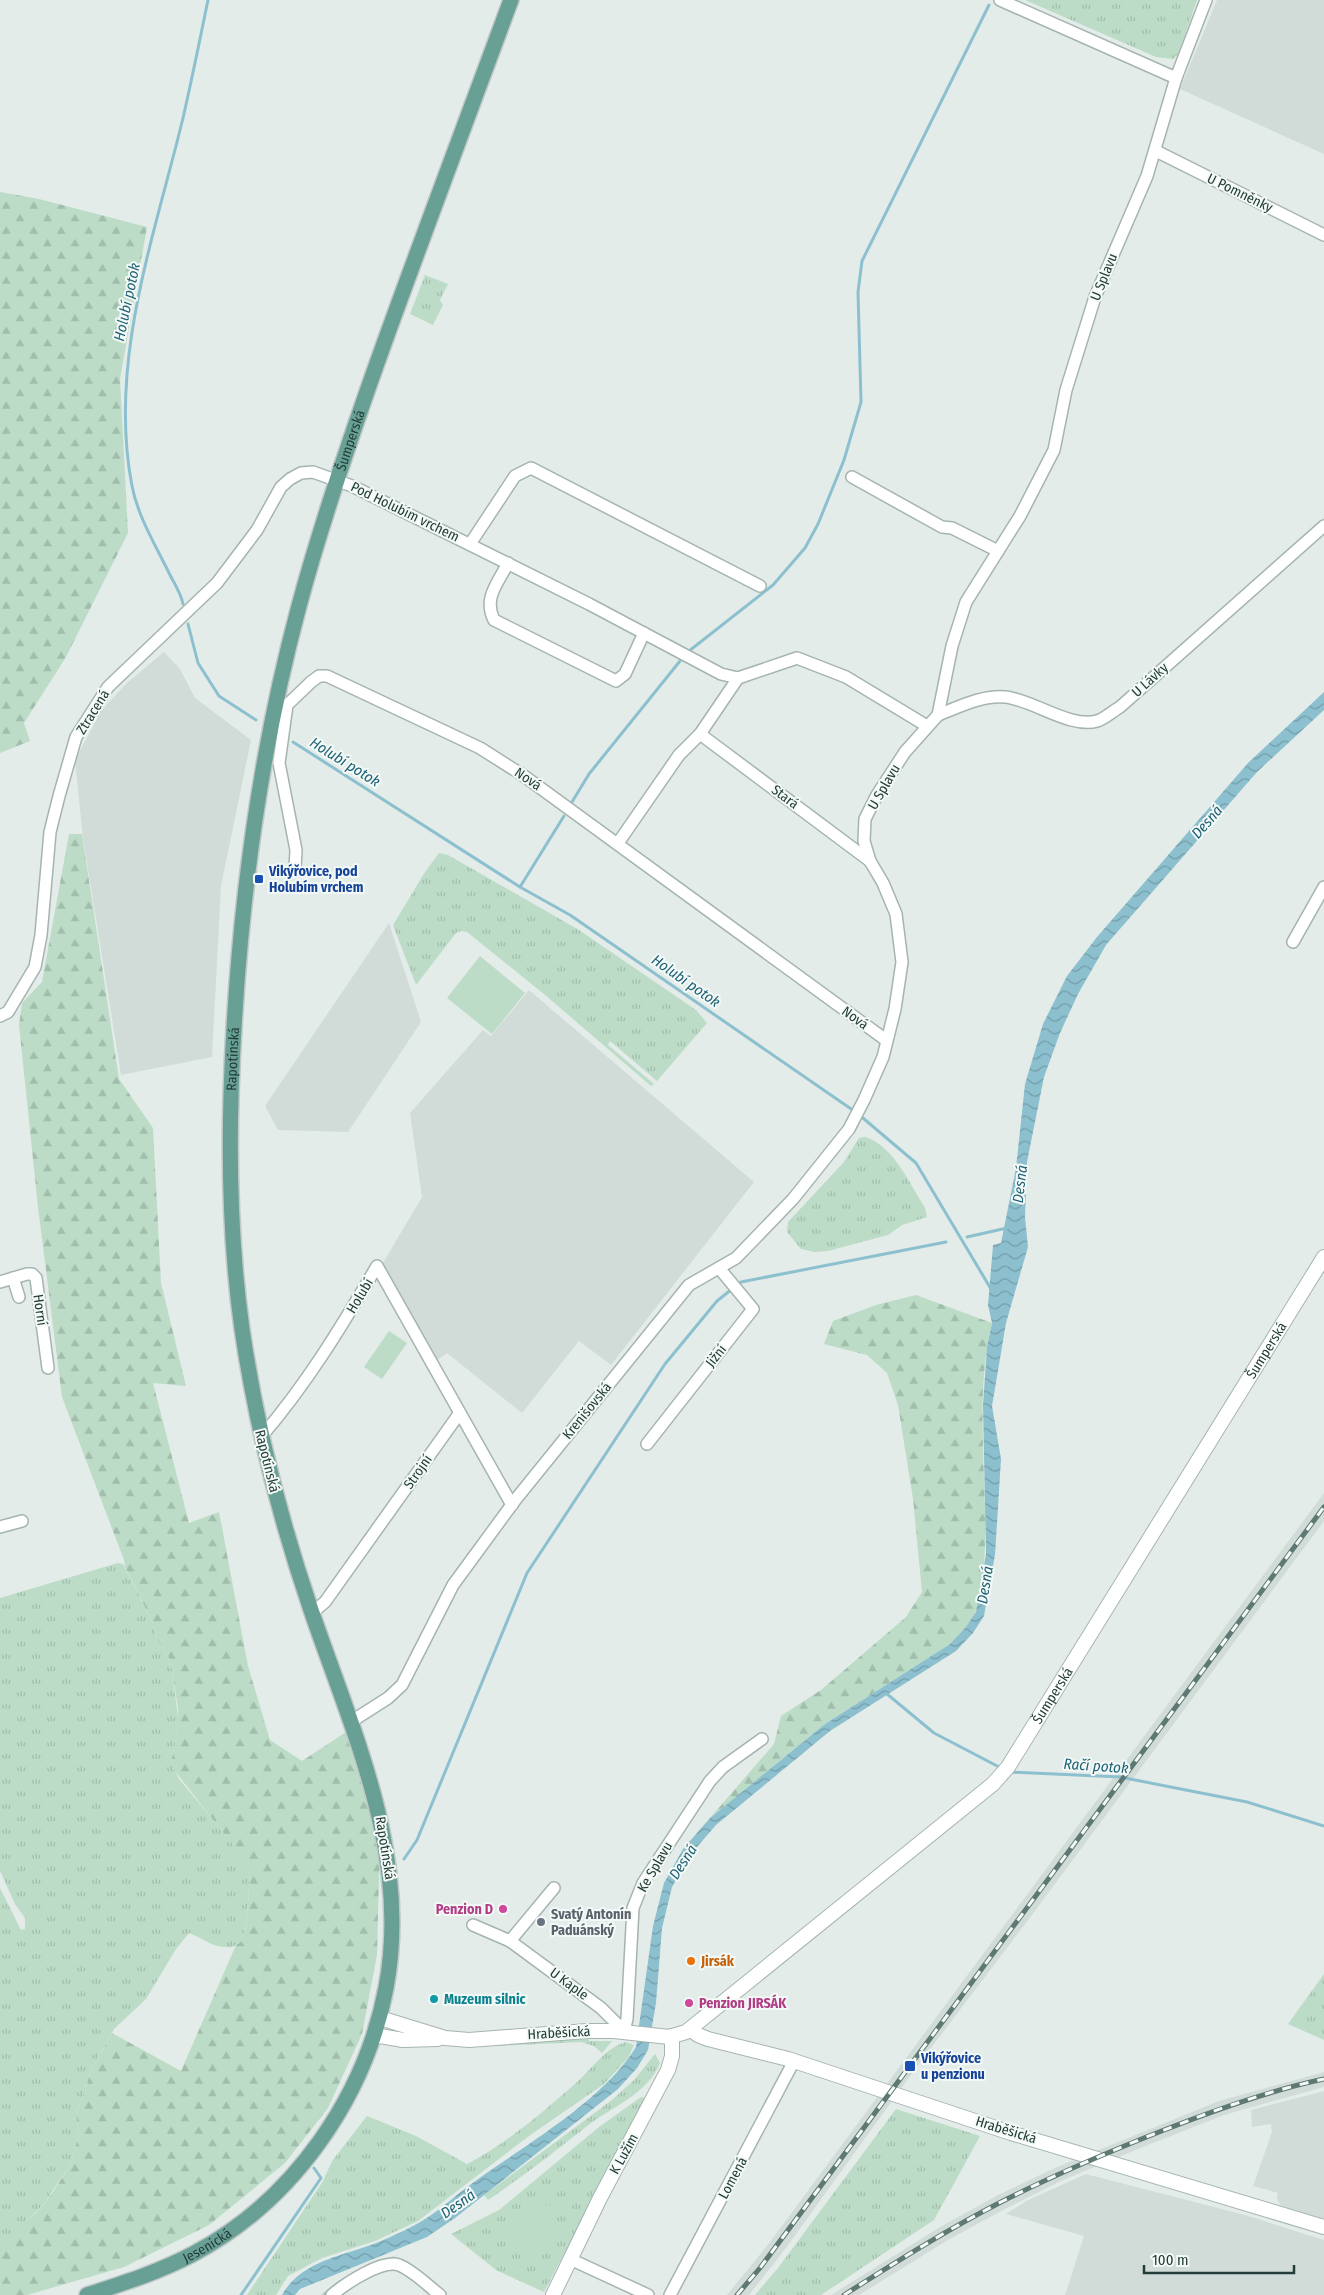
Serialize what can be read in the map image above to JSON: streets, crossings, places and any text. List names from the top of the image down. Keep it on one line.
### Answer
{"streets":{"main road":["Šumperská","Rapotínská","Jesenická"],"street":["U Pomněnky","U Splavu","Pod Holubím vrchem","U Lávky","Ztracená","Nová","Stará","Holubí","Horní","Jižní","Krenišovská","Strojní","Ke Splavu","U Kaple","Hraběšická","K Lužím","Lomená"]},"crossings":[["U Pomněnky","U Splavu"],["U Splavu","U Lávky"],["U Splavu","Nová"],["U Splavu","Stará"],["U Splavu","Krenišovská"],["Šumperská","Pod Holubím vrchem"],["Šumperská","Rapotínská"],["Šumperská","Hraběšická"],["Šumperská","K Lužím"],["Pod Holubím vrchem","Ztracená"],["Rapotínská","Holubí"],["Rapotínská","Krenišovská"],["Rapotínská","Strojní"],["Rapotínská","Hraběšická"],["Rapotínská","Jesenická"],["Holubí","Strojní"],["Jižní","Krenišovská"],["Ke Splavu","U Kaple"],["Ke Splavu","Hraběšická"],["U Kaple","Hraběšická"],["Hraběšická","K Lužím"],["Hraběšická","Lomená"]],"water":["Holubí potok","Desná","Račí potok"],"places":{"transit":["Vikýřovice, pod Holubím vrchem","Vikýřovice u penzionu"],"other":["Penzion D","Svatý Antonín Paduánský","Jirsák","Muzeum silnic","Penzion JIRSÁK"]},"scale_bar":"100 m"}
